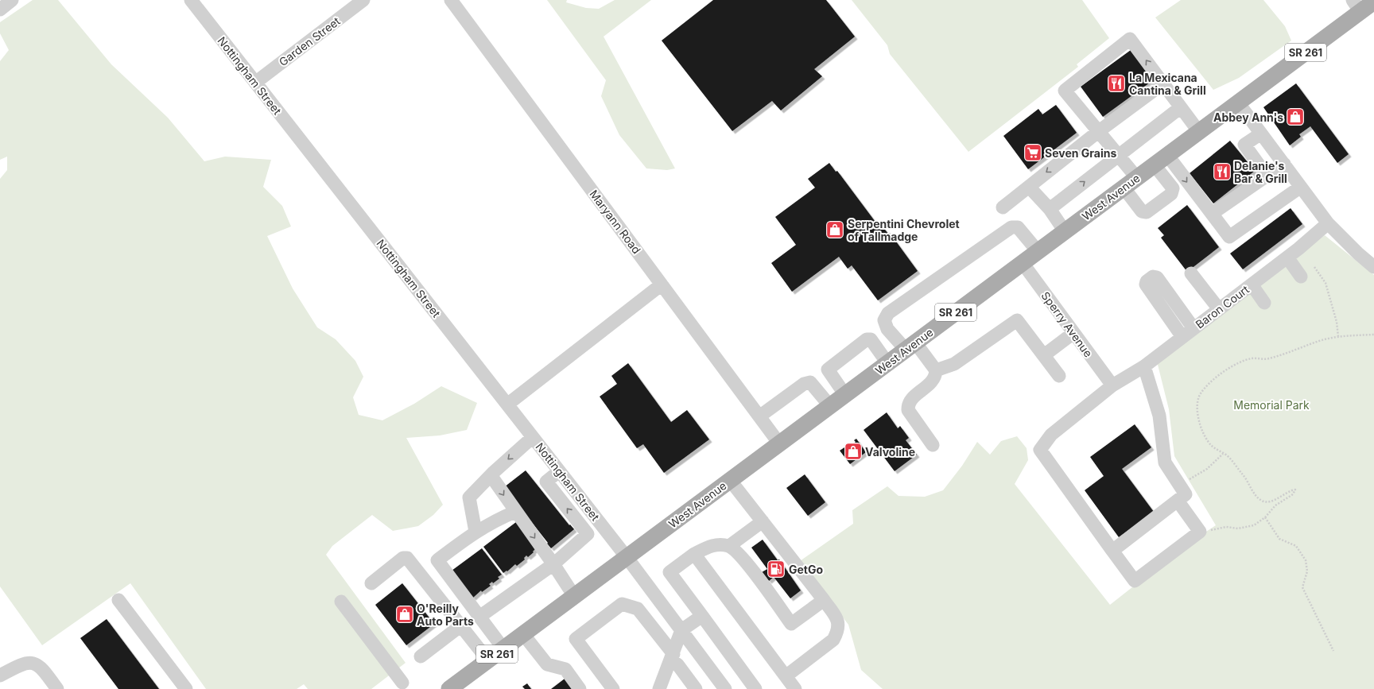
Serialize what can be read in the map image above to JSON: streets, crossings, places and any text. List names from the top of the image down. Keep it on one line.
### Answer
{"streets":{"main road":["SR 261","West Avenue"],"street":["Garden Street","Nottingham Street","Maryann Road","Baron Court","Sperry Avenue"]},"crossings":[["Garden Street","Nottingham Street"],["Nottingham Street","West Avenue"],["West Avenue","Maryann Road"],["West Avenue","Sperry Avenue"],["Baron Court","Sperry Avenue"]],"parks":["Memorial Park"],"places":{"restaurant":["La Mexicana Cantina & Grill","Delanie's Bar & Grill"],"shop":["Abbey Ann's","Serpentini Chevrolet of Tallmadge","Valvoline","O'Reilly Auto Parts"],"supermarket":["Seven Grains"],"fuel station":["GetGo"]}}
